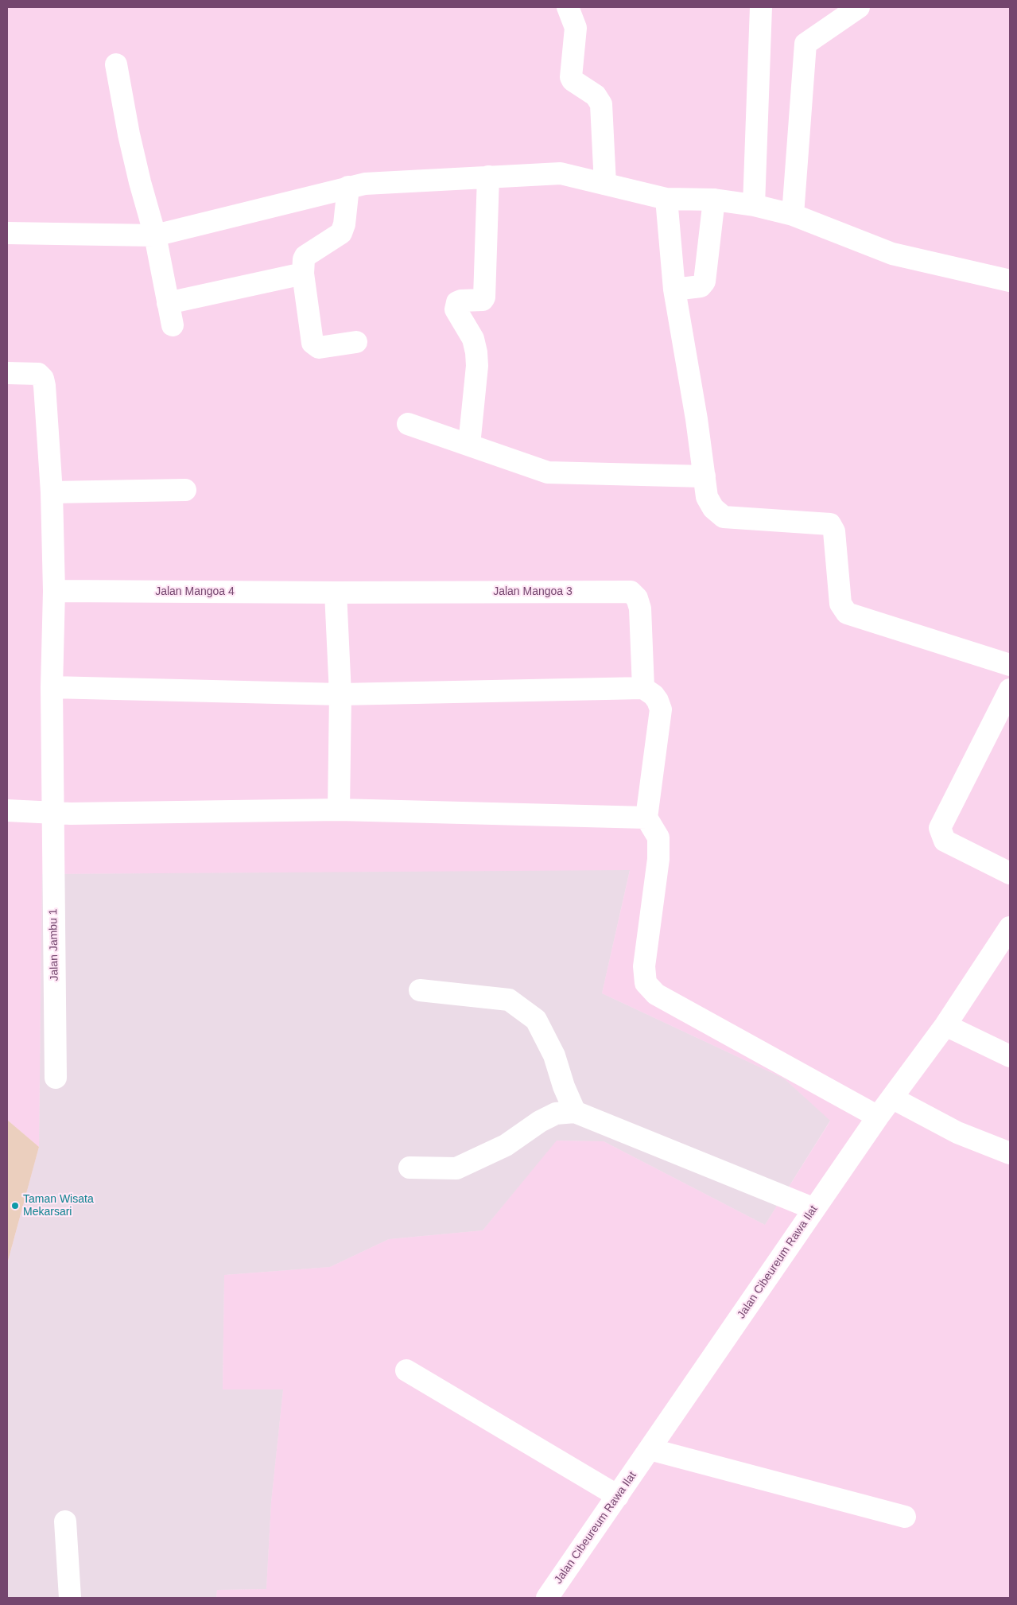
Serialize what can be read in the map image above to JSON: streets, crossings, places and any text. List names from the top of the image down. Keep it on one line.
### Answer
{"streets":{"street":["Jalan Mangoa 4","Jalan Mangoa 3","Jalan Jambu 1","Jalan Cibeureum Rawa Ilat"]},"crossings":[["Jalan Mangoa 4","Jalan Mangoa 3"],["Jalan Mangoa 4","Jalan Jambu 1"]],"places":["Taman Wisata Mekarsari"]}
